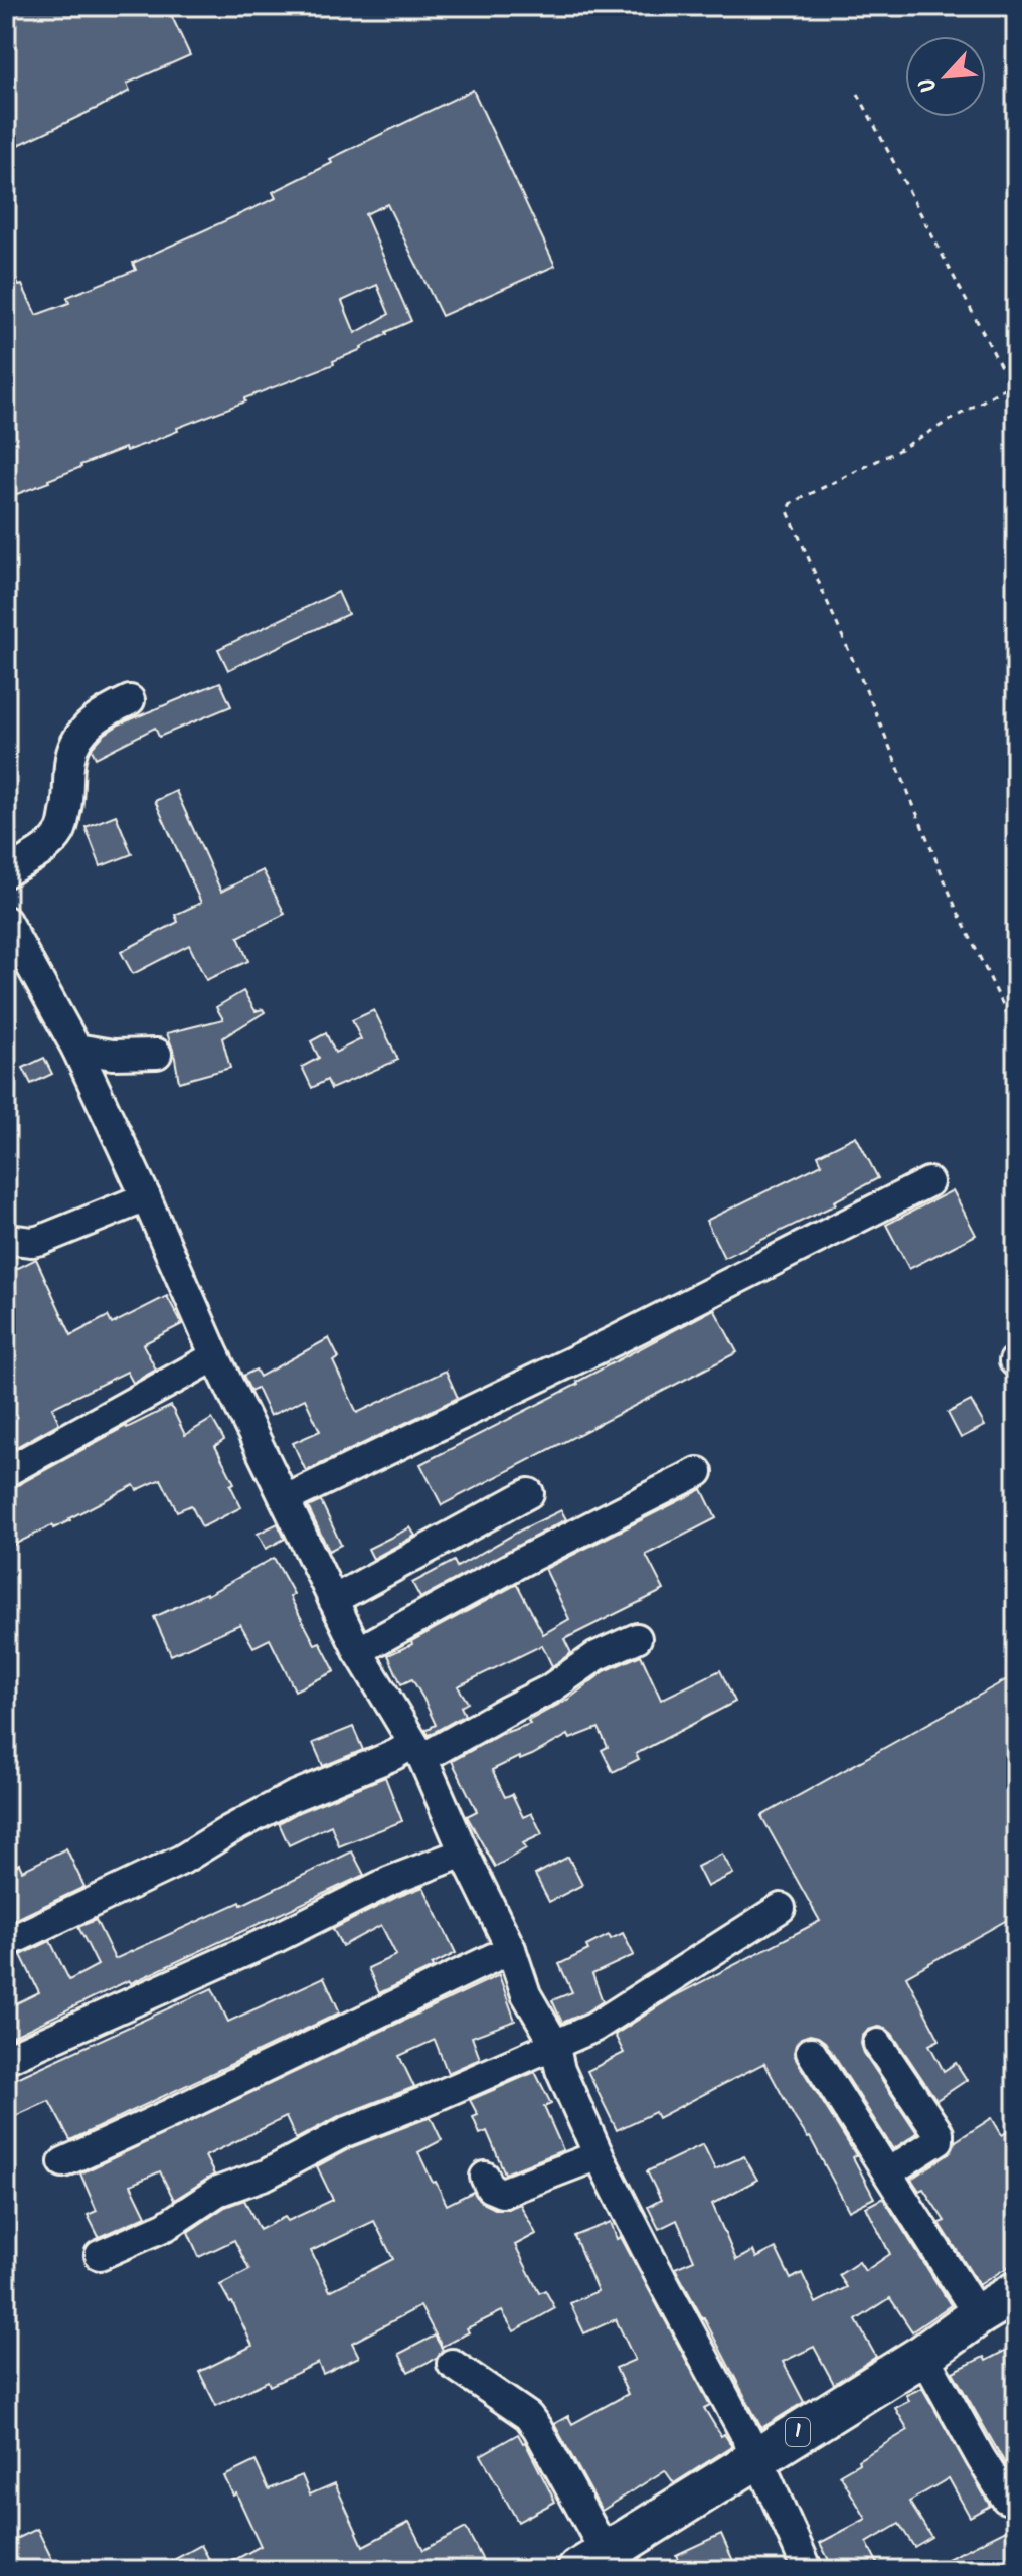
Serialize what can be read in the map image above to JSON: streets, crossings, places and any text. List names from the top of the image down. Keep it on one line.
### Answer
{"streets":{"highway":["1"]},"north":"bottom left"}
